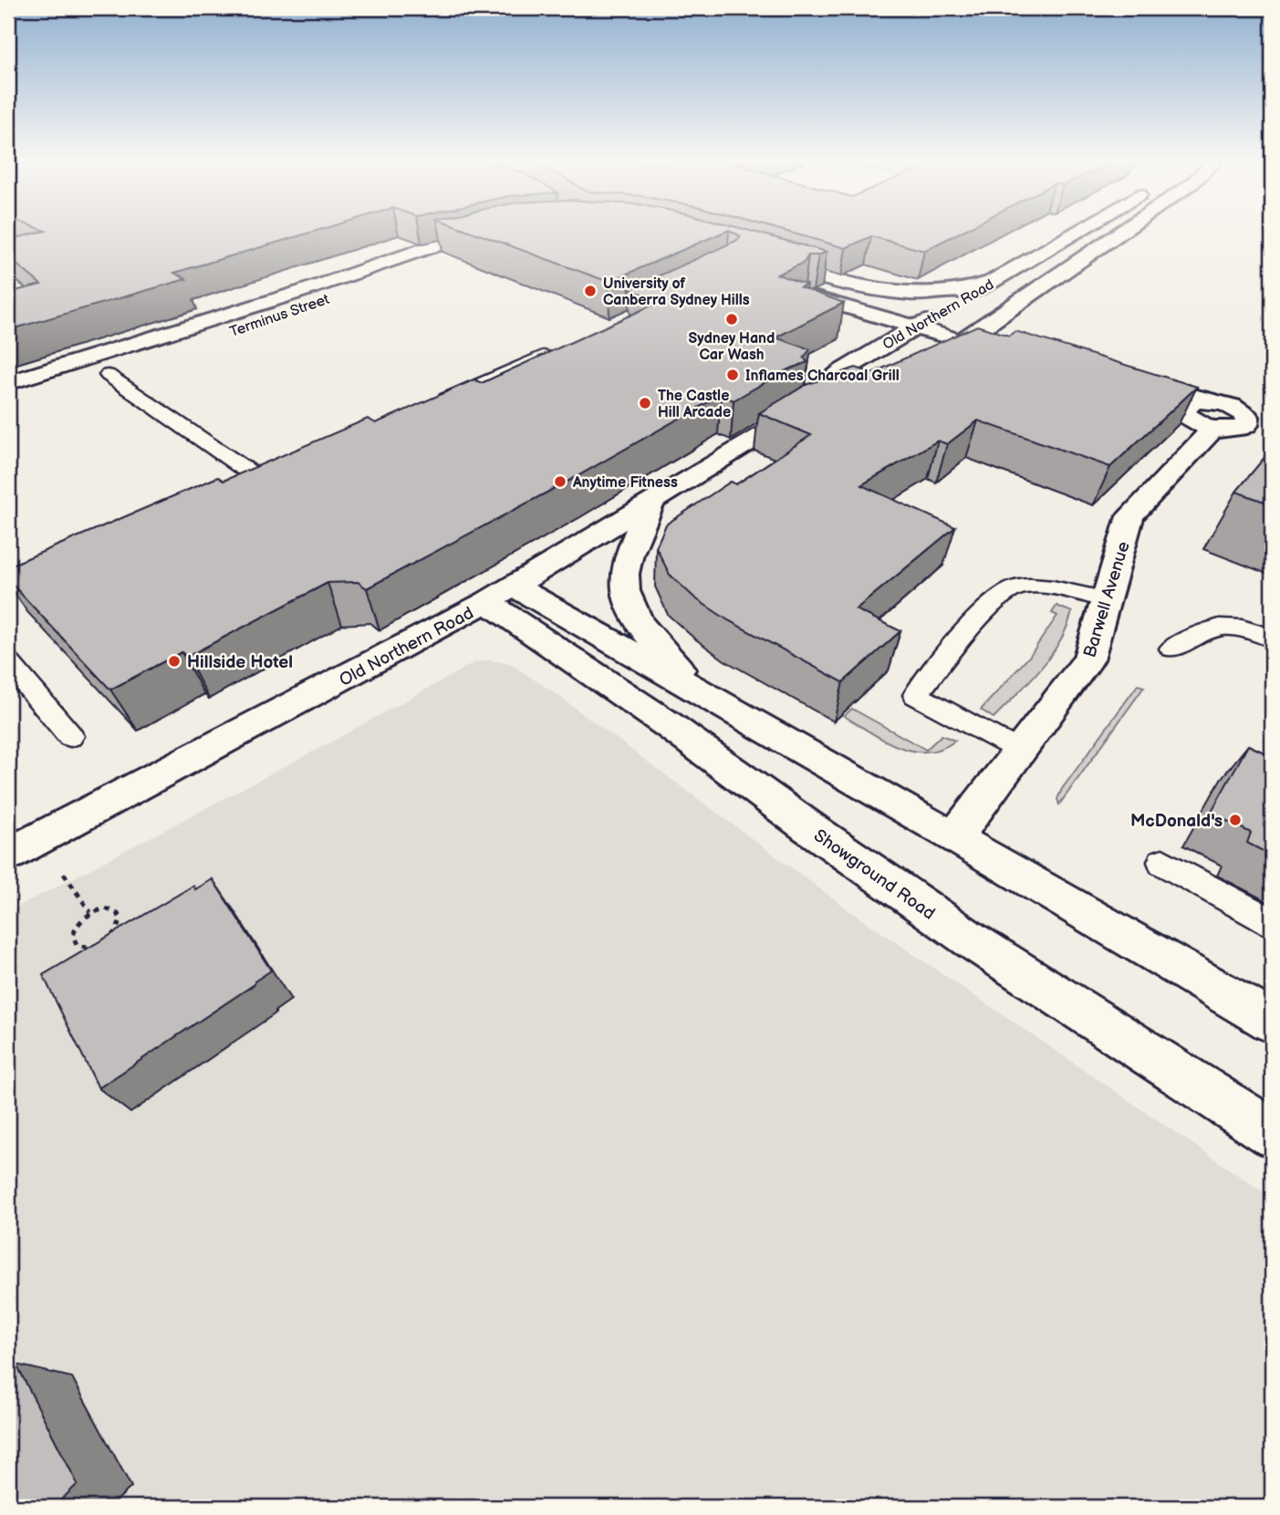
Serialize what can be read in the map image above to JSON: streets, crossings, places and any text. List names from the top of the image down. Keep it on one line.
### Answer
{"streets":{"main road":["Old Northern Road","Terminus Street","Barwell Avenue","Showground Road"]},"crossings":[["Old Northern Road","Showground Road"]],"places":["University of Canberra Sydney Hills","Sydney Hand Car Wash","Inflames Charcoal Grill","The Castle Hill Arcade","Anytime Fitness","Hillside Hotel","McDonald's"]}
